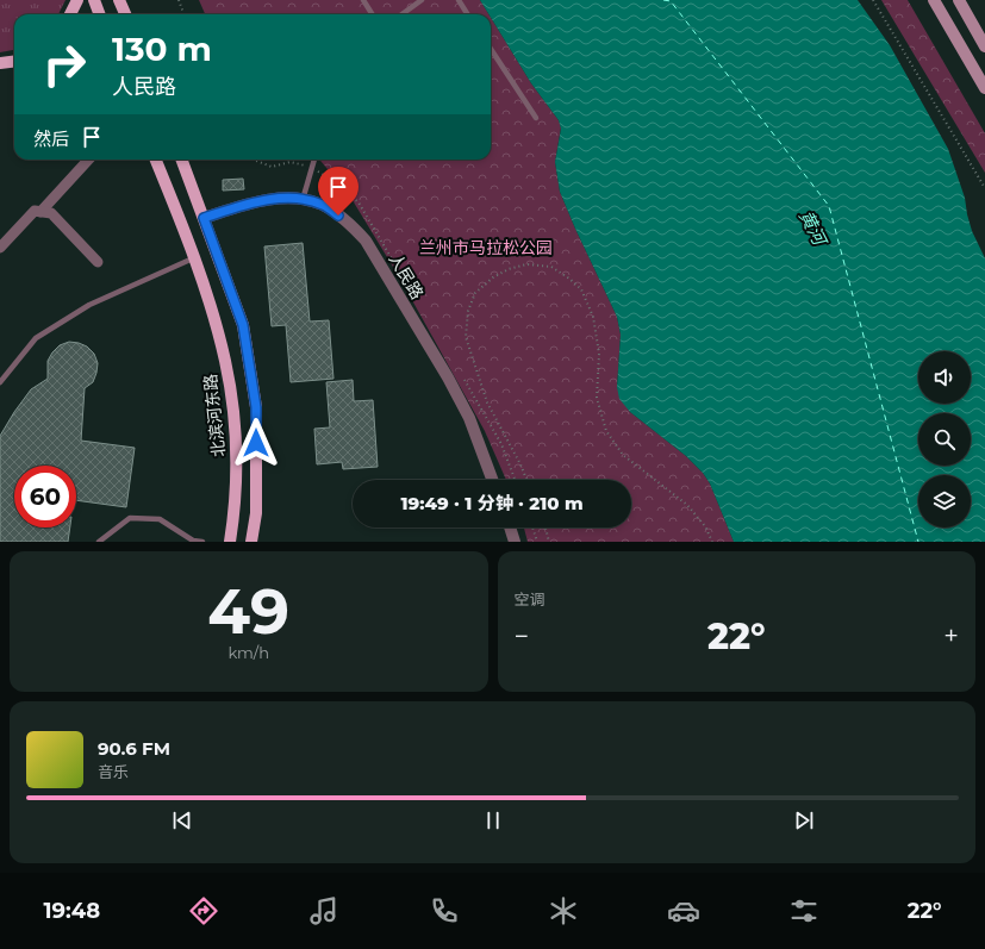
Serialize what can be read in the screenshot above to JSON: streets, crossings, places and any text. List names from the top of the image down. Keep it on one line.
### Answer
{"streets":{"main road":["北滨河东路"],"street":["人民路"]},"water":["黄河"],"parks":["兰州市马拉松公园"],"page":{"turn":["130 m","人民路"],"then":"然后","limit":"60","trip":"19:49 · 1 分钟 · 210 m","tile":[["49","km/h"],"空调"],"heat":["−","22°","+"],"song":["90.6 FM","音乐"],"tabs":["19:48","22°"]}}
